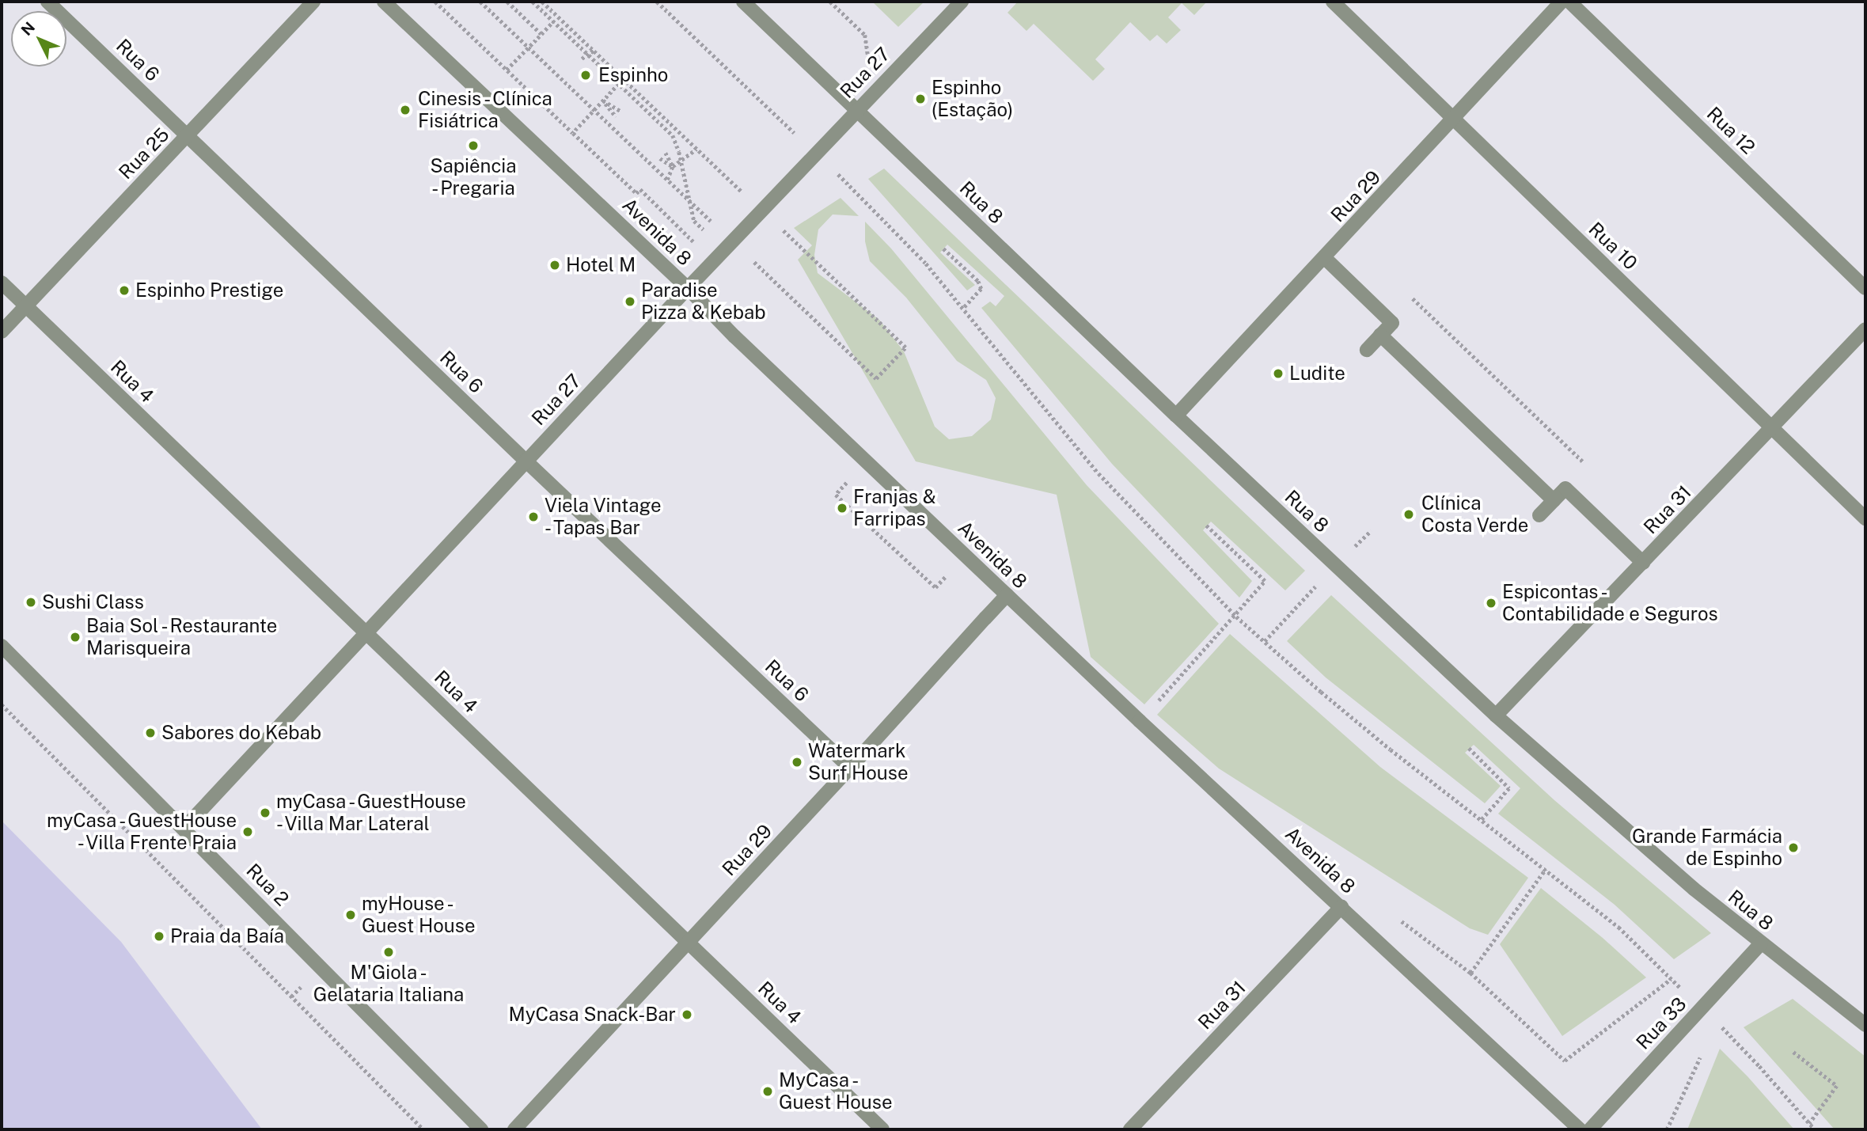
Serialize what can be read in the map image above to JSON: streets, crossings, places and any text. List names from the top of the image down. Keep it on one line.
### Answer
{"streets":{"street":["Rua 6","Rua 27","Rua 12","Rua 25","Rua 29","Rua 8","Avenida 8","Rua 10","Rua 4","Rua 31","Rua 2","Rua 33"]},"crossings":[["Rua 6","Rua 27"],["Rua 6","Rua 25"],["Rua 6","Rua 29"],["Rua 27","Rua 8"],["Rua 27","Avenida 8"],["Rua 27","Rua 4"],["Rua 27","Rua 2"],["Rua 25","Rua 4"],["Rua 29","Rua 8"],["Rua 29","Avenida 8"],["Rua 29","Rua 10"],["Rua 29","Rua 4"],["Rua 8","Rua 31"],["Rua 8","Rua 33"],["Avenida 8","Rua 31"],["Rua 10","Rua 31"]],"places":["Espinho","Espinho (Estação)","Cinesis - Clínica Fisiátrica","Sapiência - Pregaria","Hotel M","Espinho Prestige","Paradise Pizza & Kebab","Ludite","Franjas & Farripas","Clínica Costa Verde","Viela Vintage - Tapas Bar","Sushi Class","Espicontas - Contabilidade e Seguros","Baia Sol - Restaurante Marisqueira","Sabores do Kebab","Watermark Surf House","myCasa - GuestHouse - Villa Mar Lateral","myCasa - GuestHouse - Villa Frente Praia","Grande Farmácia de Espinho","myHouse - Guest House","Praia da Baía","M'Giola - Gelataria Italiana","MyCasa Snack-Bar","MyCasa - Guest House"],"north":"top left"}
